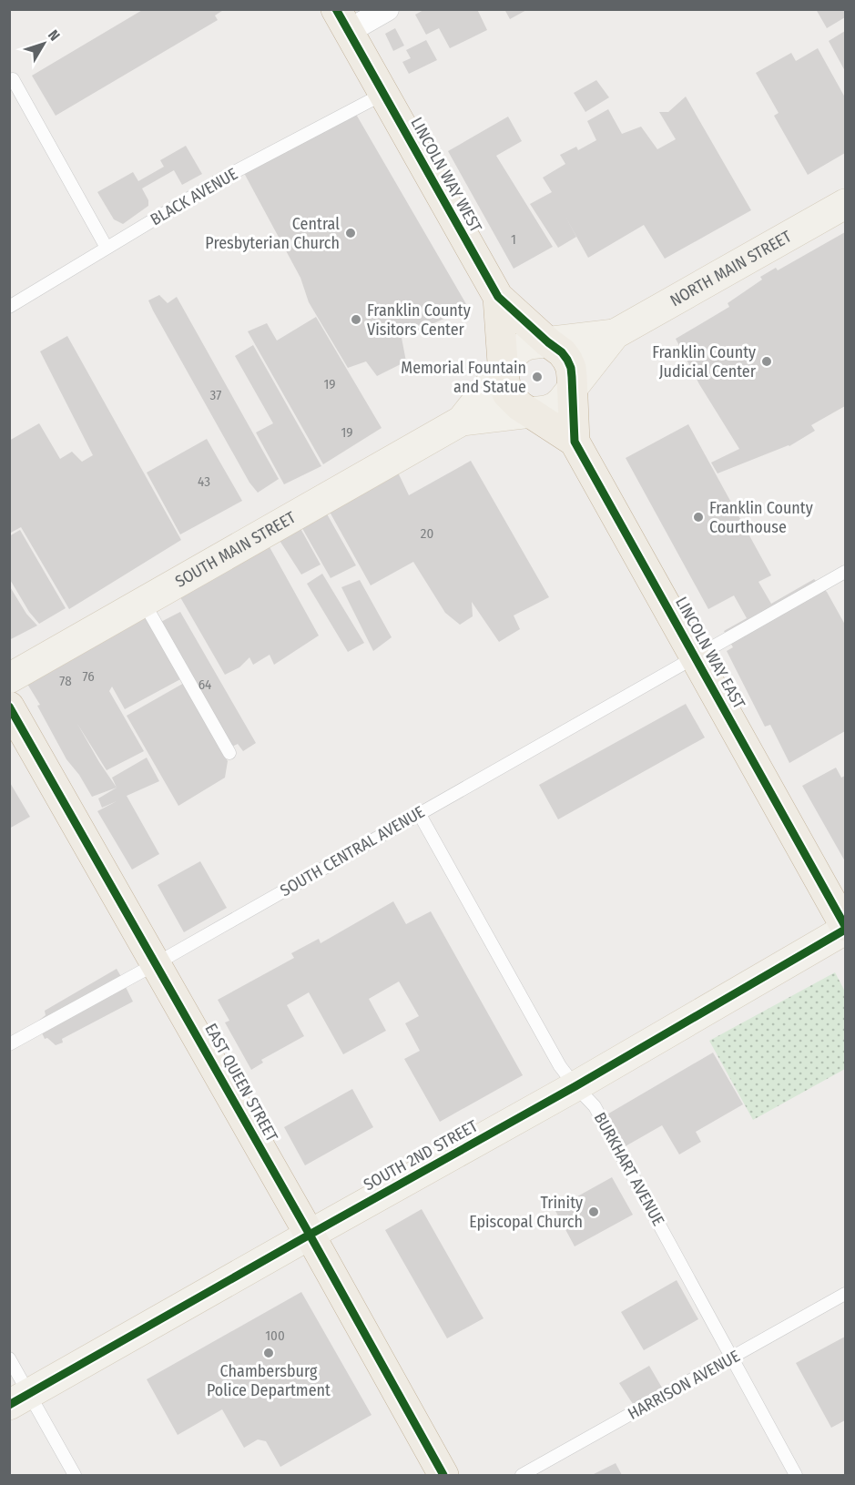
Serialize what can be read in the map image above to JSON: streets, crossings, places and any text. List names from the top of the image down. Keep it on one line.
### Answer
{"streets":{"highway":["LINCOLN WAY WEST","LINCOLN WAY EAST","EAST QUEEN STREET"],"main road":["NORTH MAIN STREET","SOUTH MAIN STREET","SOUTH 2ND STREET"],"lane":["BLACK AVENUE","SOUTH CENTRAL AVENUE","BURKHART AVENUE","HARRISON AVENUE"]},"crossings":[["LINCOLN WAY WEST","BLACK AVENUE"],["LINCOLN WAY WEST","NORTH MAIN STREET"],["LINCOLN WAY WEST","SOUTH MAIN STREET"],["LINCOLN WAY WEST","LINCOLN WAY EAST"],["NORTH MAIN STREET","SOUTH MAIN STREET"],["NORTH MAIN STREET","LINCOLN WAY EAST"],["SOUTH MAIN STREET","LINCOLN WAY EAST"],["LINCOLN WAY EAST","SOUTH CENTRAL AVENUE"],["LINCOLN WAY EAST","SOUTH 2ND STREET"],["SOUTH CENTRAL AVENUE","EAST QUEEN STREET"],["SOUTH CENTRAL AVENUE","BURKHART AVENUE"],["EAST QUEEN STREET","SOUTH 2ND STREET"],["SOUTH 2ND STREET","BURKHART AVENUE"],["BURKHART AVENUE","HARRISON AVENUE"]],"places":["Central Presbyterian Church","Franklin County Visitors Center","Franklin County Judicial Center","Memorial Fountain and Statue","Franklin County Courthouse","Trinity Episcopal Church","Chambersburg Police Department"],"house_numbers":["1","19","37","19","43","20","76","78","64","100"],"north":"top right"}
